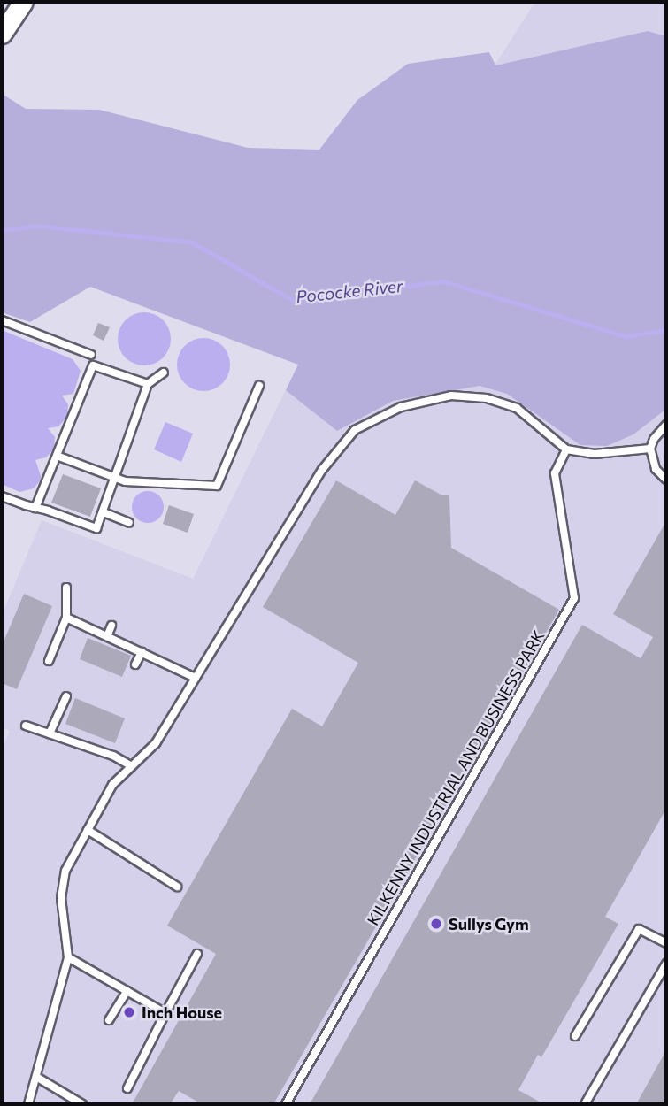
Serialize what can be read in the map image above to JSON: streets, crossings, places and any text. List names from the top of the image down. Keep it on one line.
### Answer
{"streets":{"lane":["KILKENNY INDUSTRIAL AND BUSINESS PARK"]},"water":["Pococke River"],"places":["Sullys Gym","Inch House"]}
